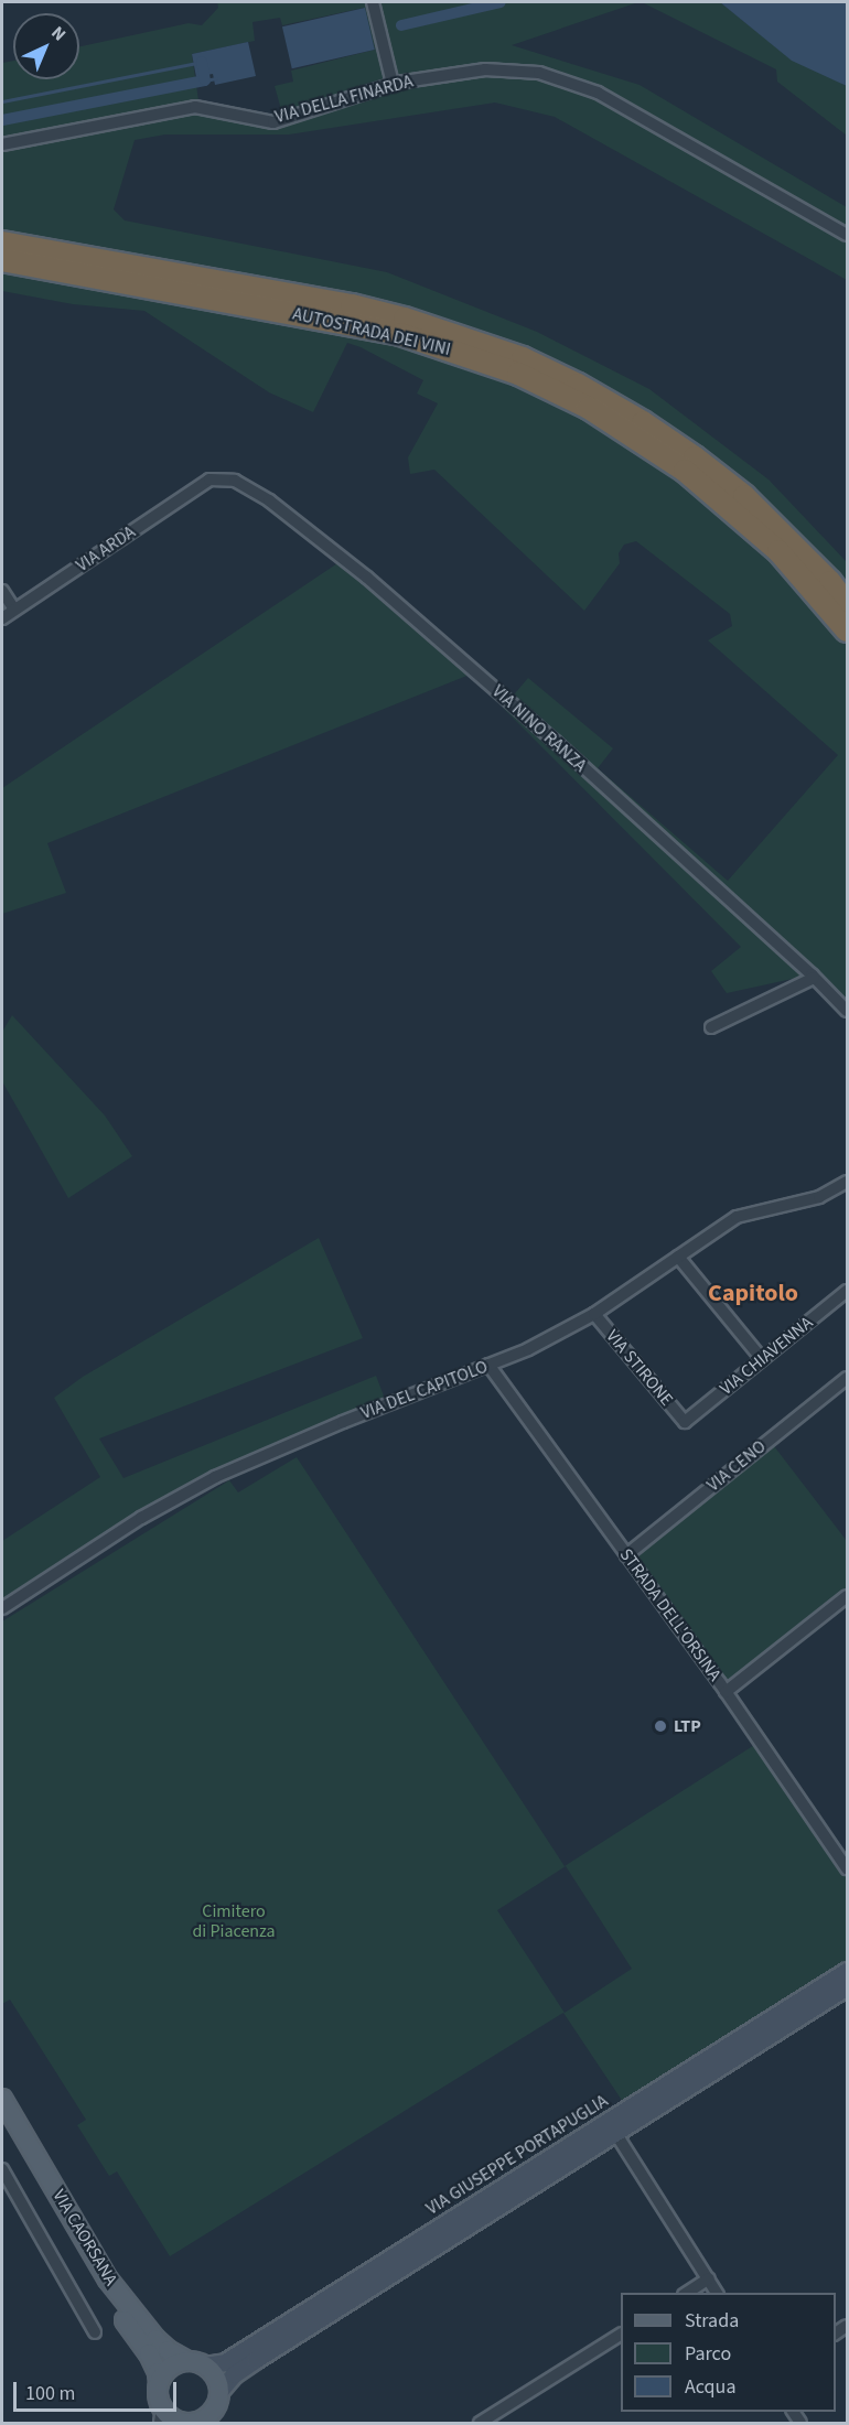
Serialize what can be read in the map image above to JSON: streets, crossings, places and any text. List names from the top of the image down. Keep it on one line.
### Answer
{"streets":{"highway":["AUTOSTRADA DEI VINI"],"main road":["VIA GIUSEPPE PORTAPUGLIA","VIA CAORSANA"],"street":["VIA DELLA FINARDA","VIA ARDA","VIA NINO RANZA","VIA CHIAVENNA","VIA STIRONE","VIA DEL CAPITOLO","VIA CENO","STRADA DELL'ORSINA"]},"crossings":[["VIA ARDA","VIA NINO RANZA"],["VIA CHIAVENNA","VIA STIRONE"],["VIA STIRONE","VIA DEL CAPITOLO"],["VIA DEL CAPITOLO","STRADA DELL'ORSINA"],["VIA CENO","STRADA DELL'ORSINA"],["VIA GIUSEPPE PORTAPUGLIA","VIA CAORSANA"]],"districts":["Capitolo"],"parks":["Cimitero di Piacenza"],"places":["LTP"],"legend":["Strada","Parco","Acqua"],"scale_bar":"100 m","north":"top right"}
